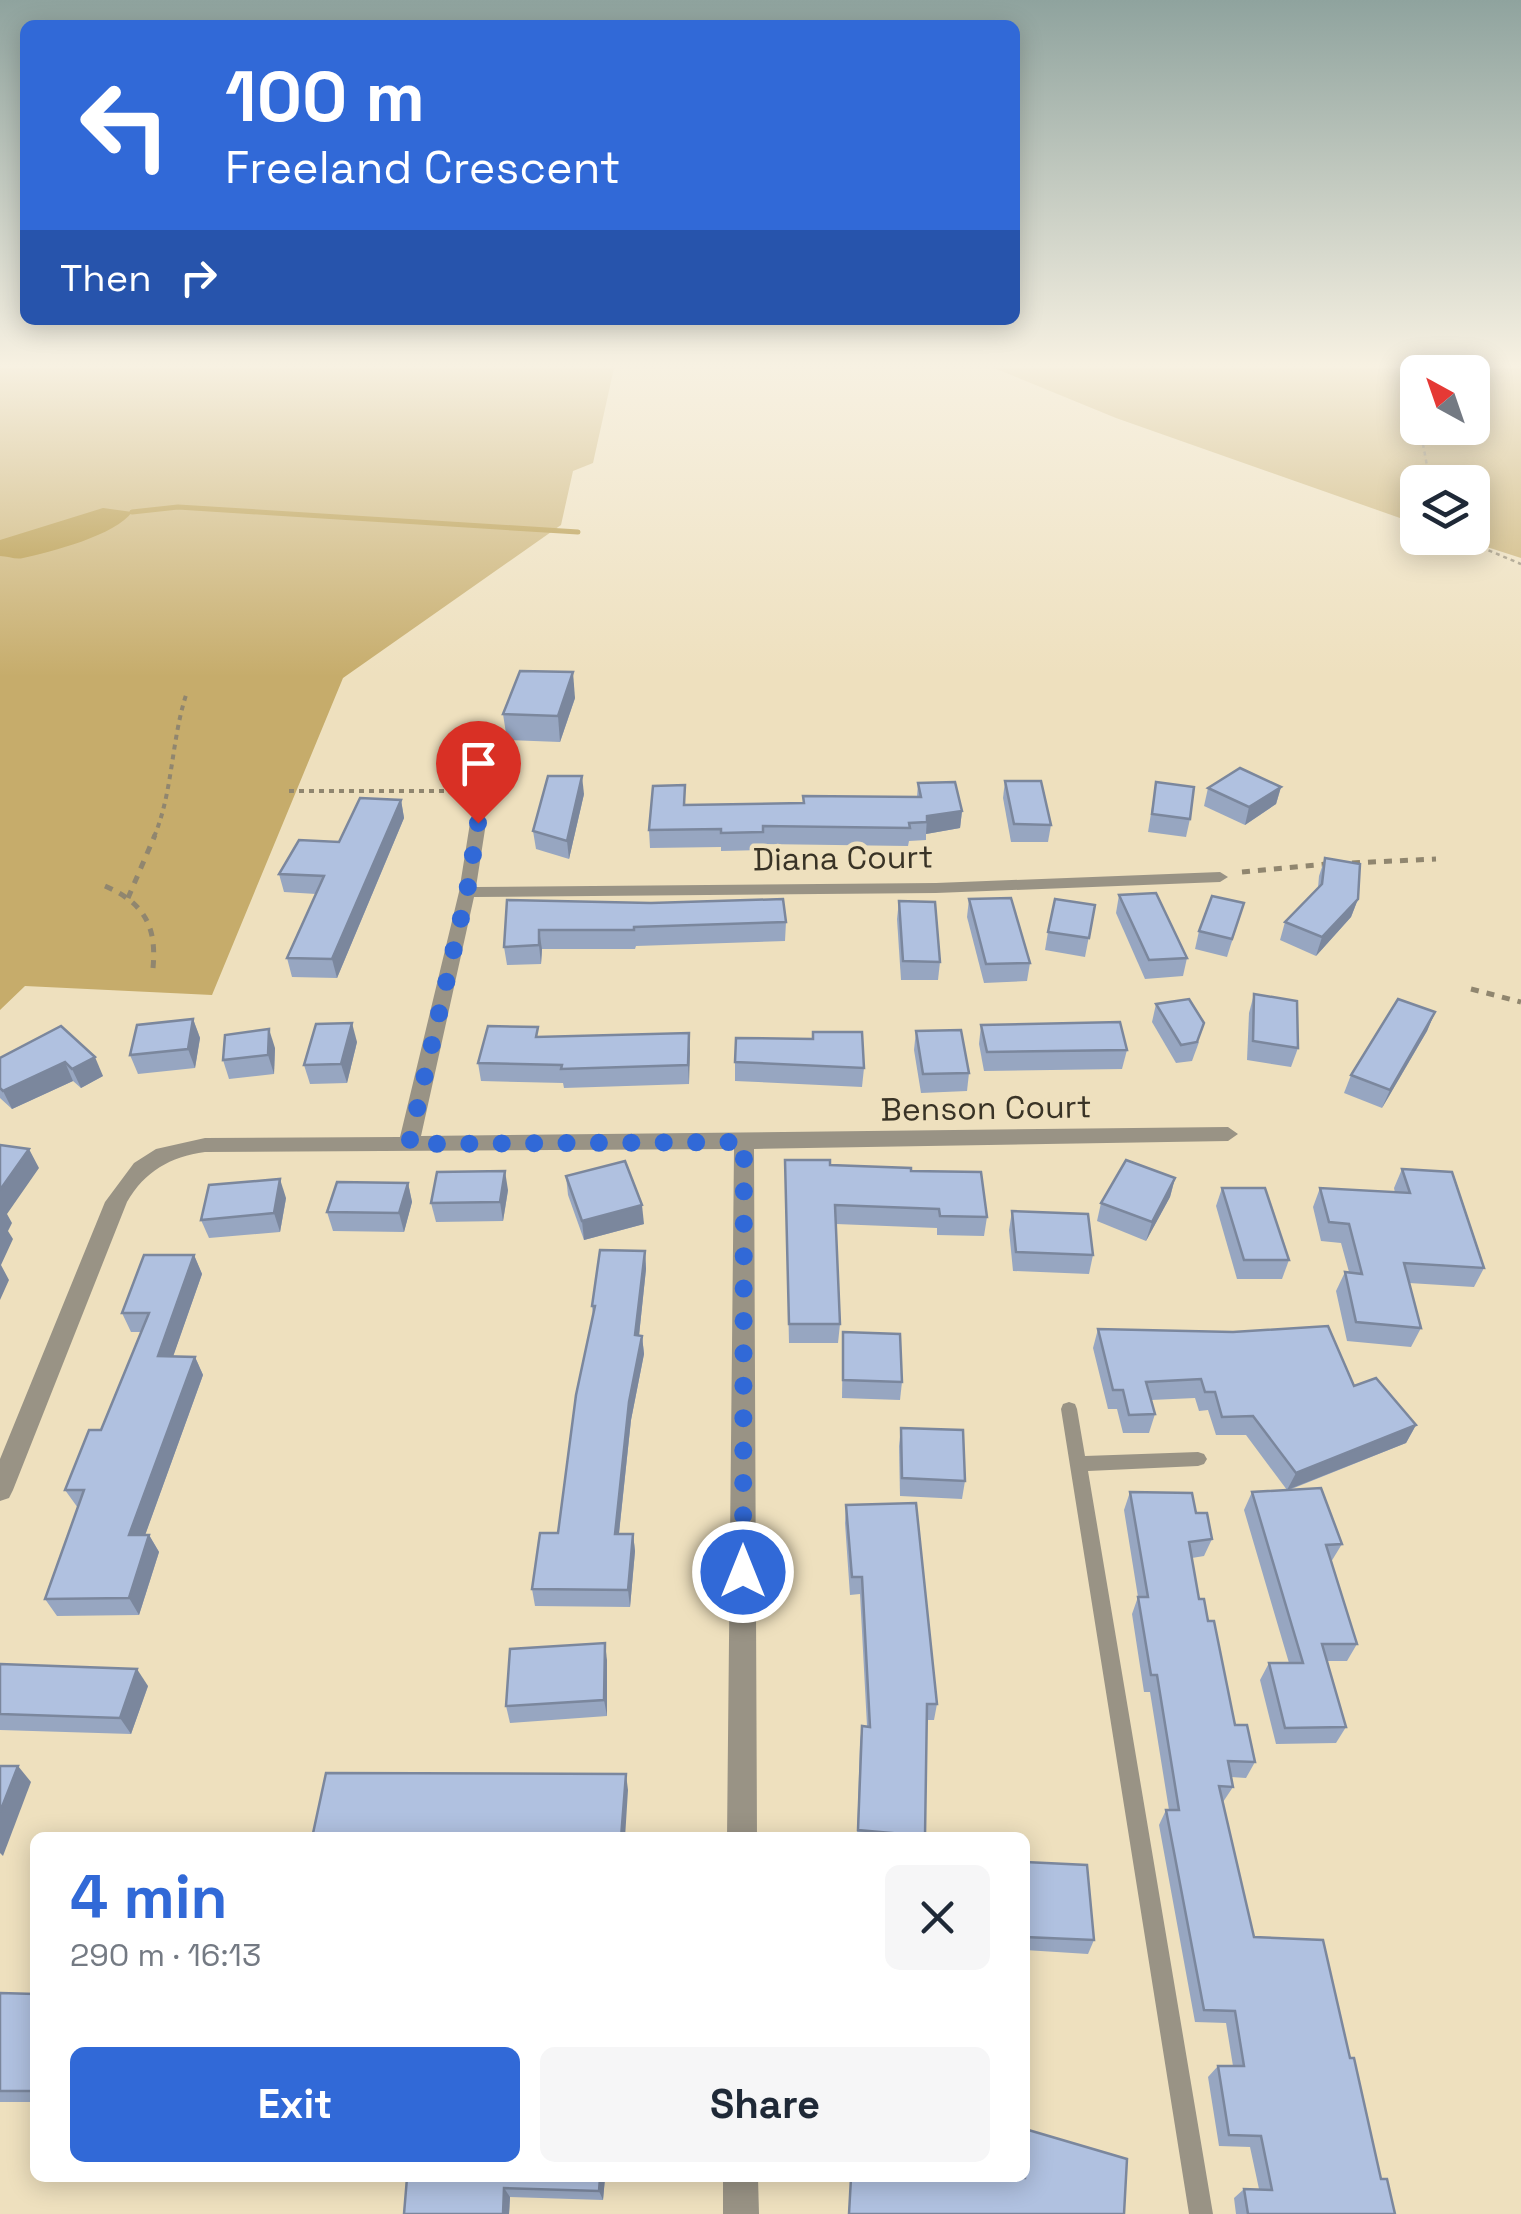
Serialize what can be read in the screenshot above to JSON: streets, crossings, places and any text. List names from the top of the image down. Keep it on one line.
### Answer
{"streets":{"street":["Diana Court","Benson Court"]},"north":"top left","page":{"turn":["100 m","Freeland Crescent"],"then":"Then","heading":["4 min","290 m · 16:13"],"buttons":["Exit","Share"]}}
